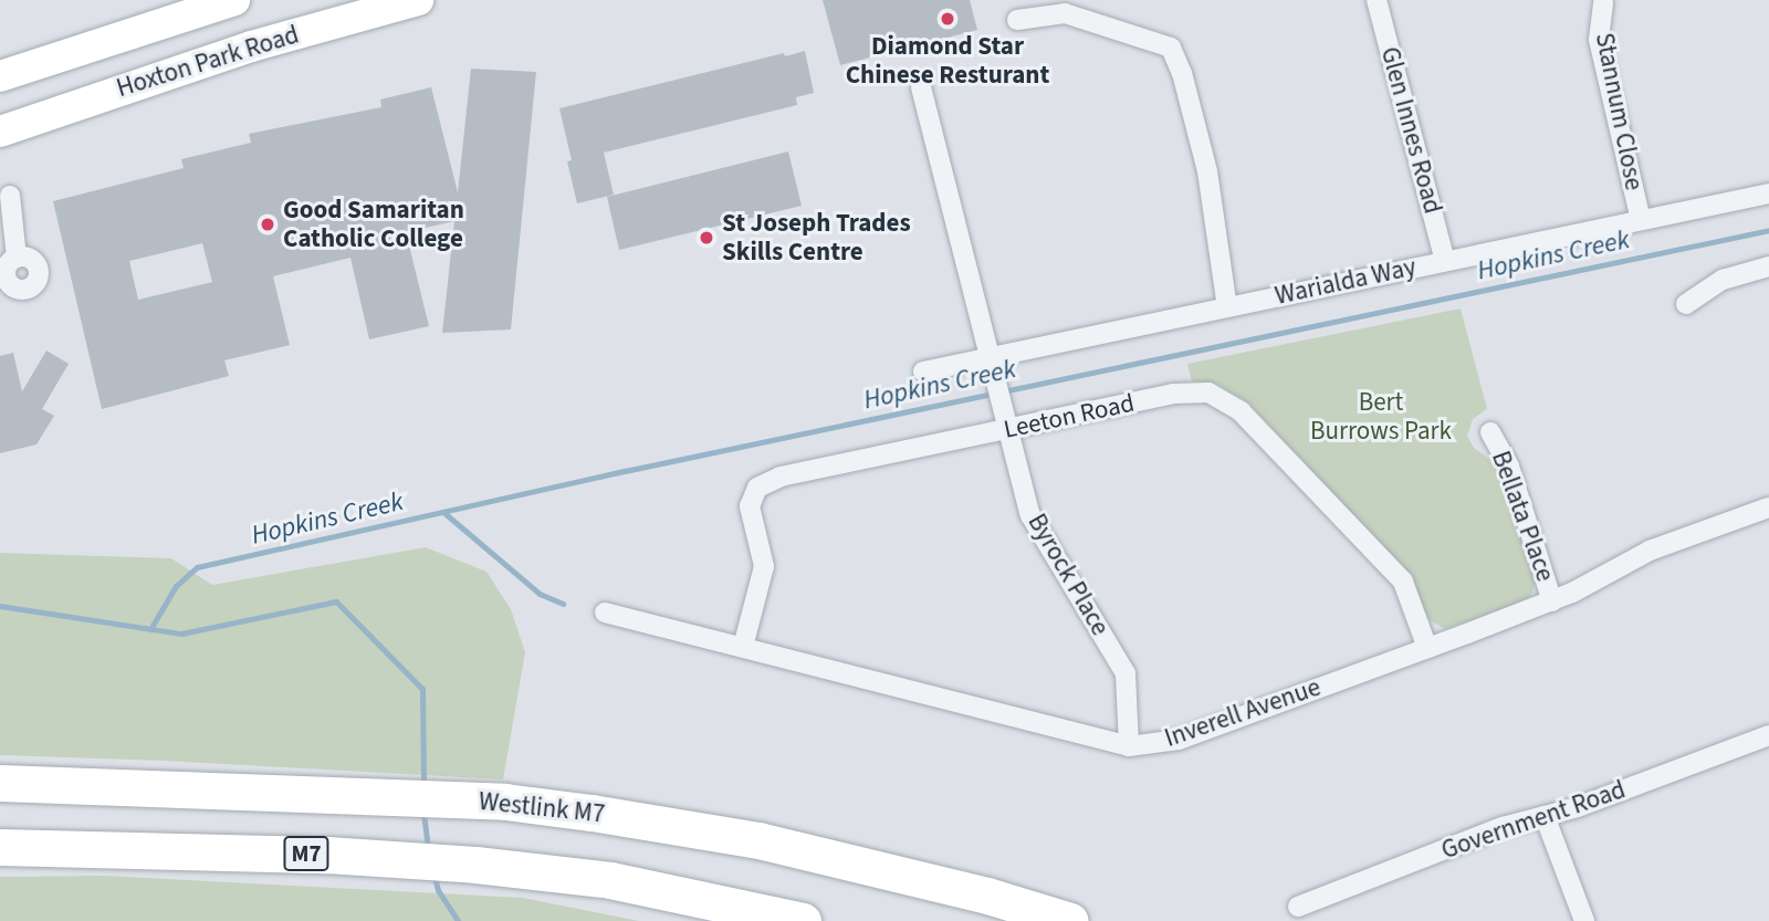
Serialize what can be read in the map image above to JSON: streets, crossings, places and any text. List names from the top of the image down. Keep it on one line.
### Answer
{"streets":{"highway":["Westlink M7","M7"],"main road":["Hoxton Park Road"],"street":["Stannum Close","Glen Innes Road","Warialda Way","Leeton Road","Bellata Place","Byrock Place","Inverell Avenue","Government Road"]},"crossings":[["Stannum Close","Warialda Way"],["Glen Innes Road","Warialda Way"],["Warialda Way","Byrock Place"],["Leeton Road","Byrock Place"],["Leeton Road","Inverell Avenue"],["Bellata Place","Inverell Avenue"],["Byrock Place","Inverell Avenue"]],"water":["Hopkins Creek"],"parks":["Bert Burrows Park"],"places":["Diamond Star Chinese Resturant","Good Samaritan Catholic College","St Joseph Trades Skills Centre"]}
